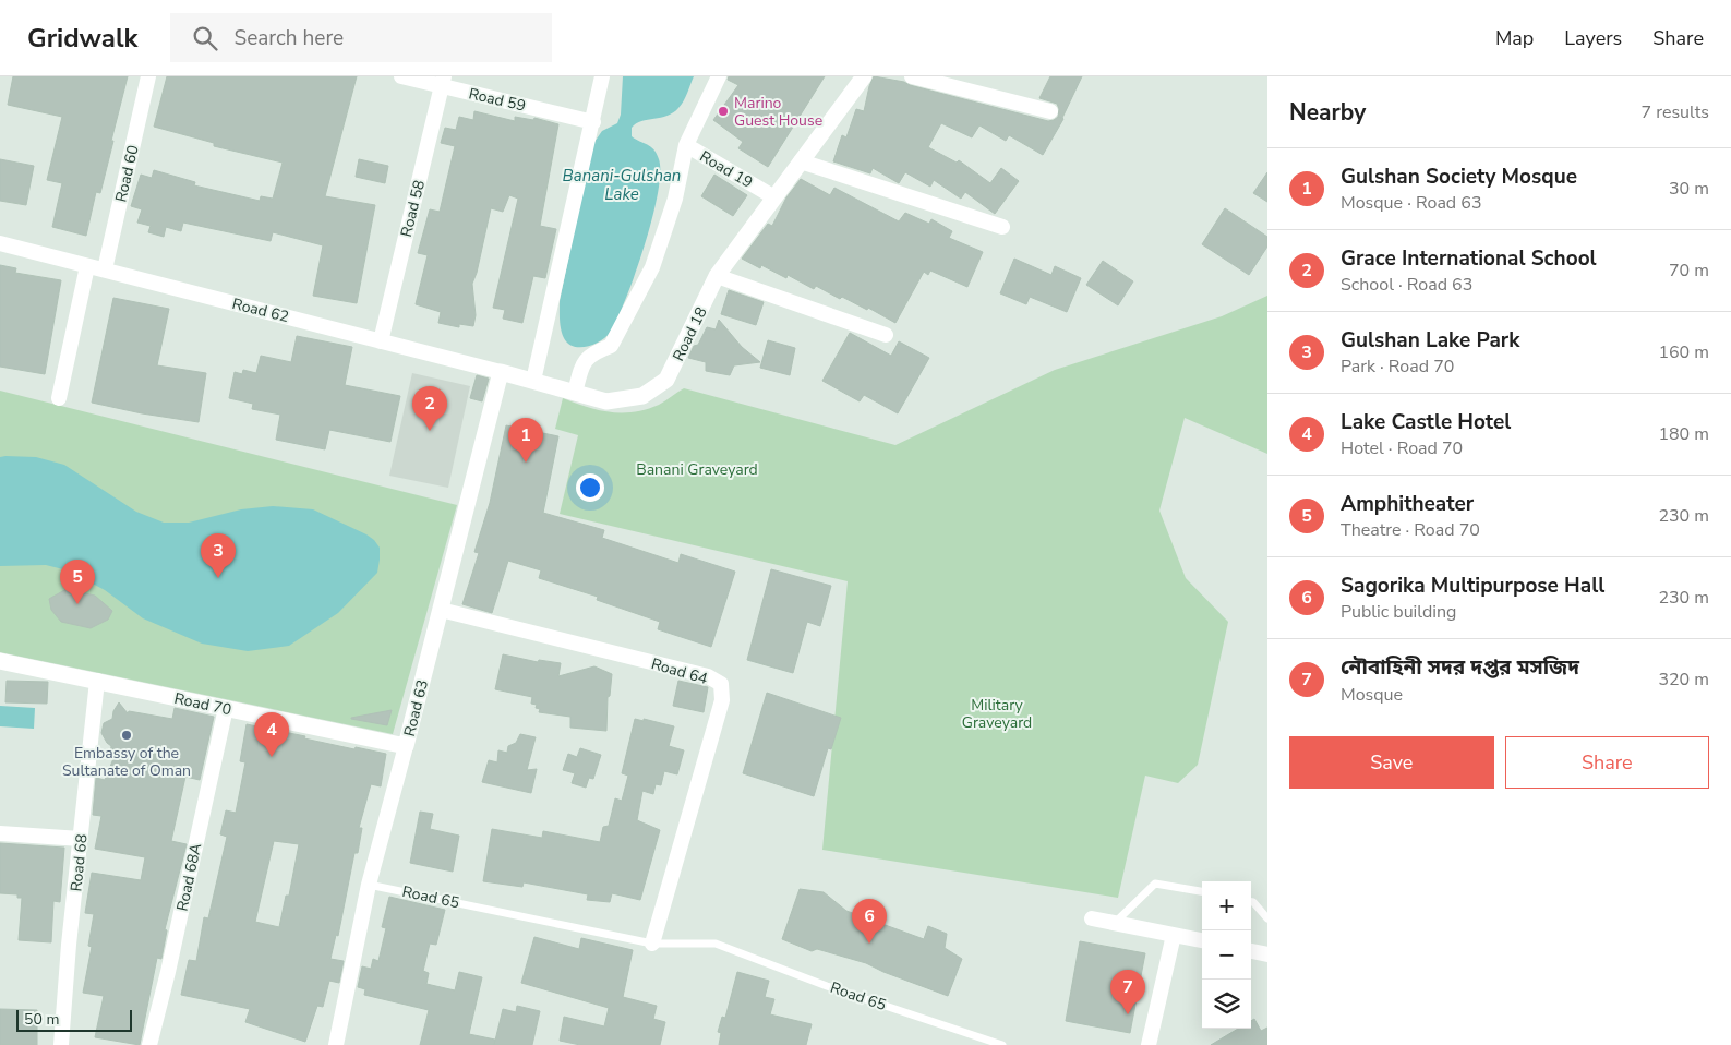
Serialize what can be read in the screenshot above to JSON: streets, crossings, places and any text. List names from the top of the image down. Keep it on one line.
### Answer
{"streets":{"street":["Road 59","Road 19","Road 60","Road 58","Road 62","Road 18","Road 64","Road 70","Road 63","Road 68","Road 68A"],"lane":["Road 65"]},"crossings":[["Road 59","Road 58"],["Road 19","Road 18"],["Road 60","Road 62"],["Road 58","Road 62"],["Road 62","Road 18"],["Road 62","Road 63"],["Road 64","Road 63"],["Road 64","Road 65"],["Road 70","Road 63"],["Road 70","Road 68"],["Road 70","Road 68A"],["Road 63","Road 65"]],"water":["Banani-Gulshan Lake"],"parks":["Banani Graveyard","Military Graveyard"],"places":["Marino Guest House","Embassy of the Sultanate of Oman"],"scale_bar":"50 m","page":{"header":"Gridwalk","search":"Search here","nav":["Map","Layers","Share"],"heading":["Nearby","7 results"],"list":[{"mark":"1","name":"Gulshan Society Mosque","note":"Mosque · Road 63","value":"30 m"},{"mark":"2","name":"Grace International School","note":"School · Road 63","value":"70 m"},{"mark":"3","name":"Gulshan Lake Park","note":"Park · Road 70","value":"160 m"},{"mark":"4","name":"Lake Castle Hotel","note":"Hotel · Road 70","value":"180 m"},{"mark":"5","name":"Amphitheater","note":"Theatre · Road 70","value":"230 m"},{"mark":"6","name":"Sagorika Multipurpose Hall","note":"Public building","value":"230 m"},{"mark":"7","name":"নৌবাহিনী সদর দপ্তর মসজিদ","note":"Mosque","value":"320 m"}],"pins":["2","1","3","5","4","6","7"],"buttons":["Save","Share"],"map_buttons":["+","−"],"scale":"50 m"}}
